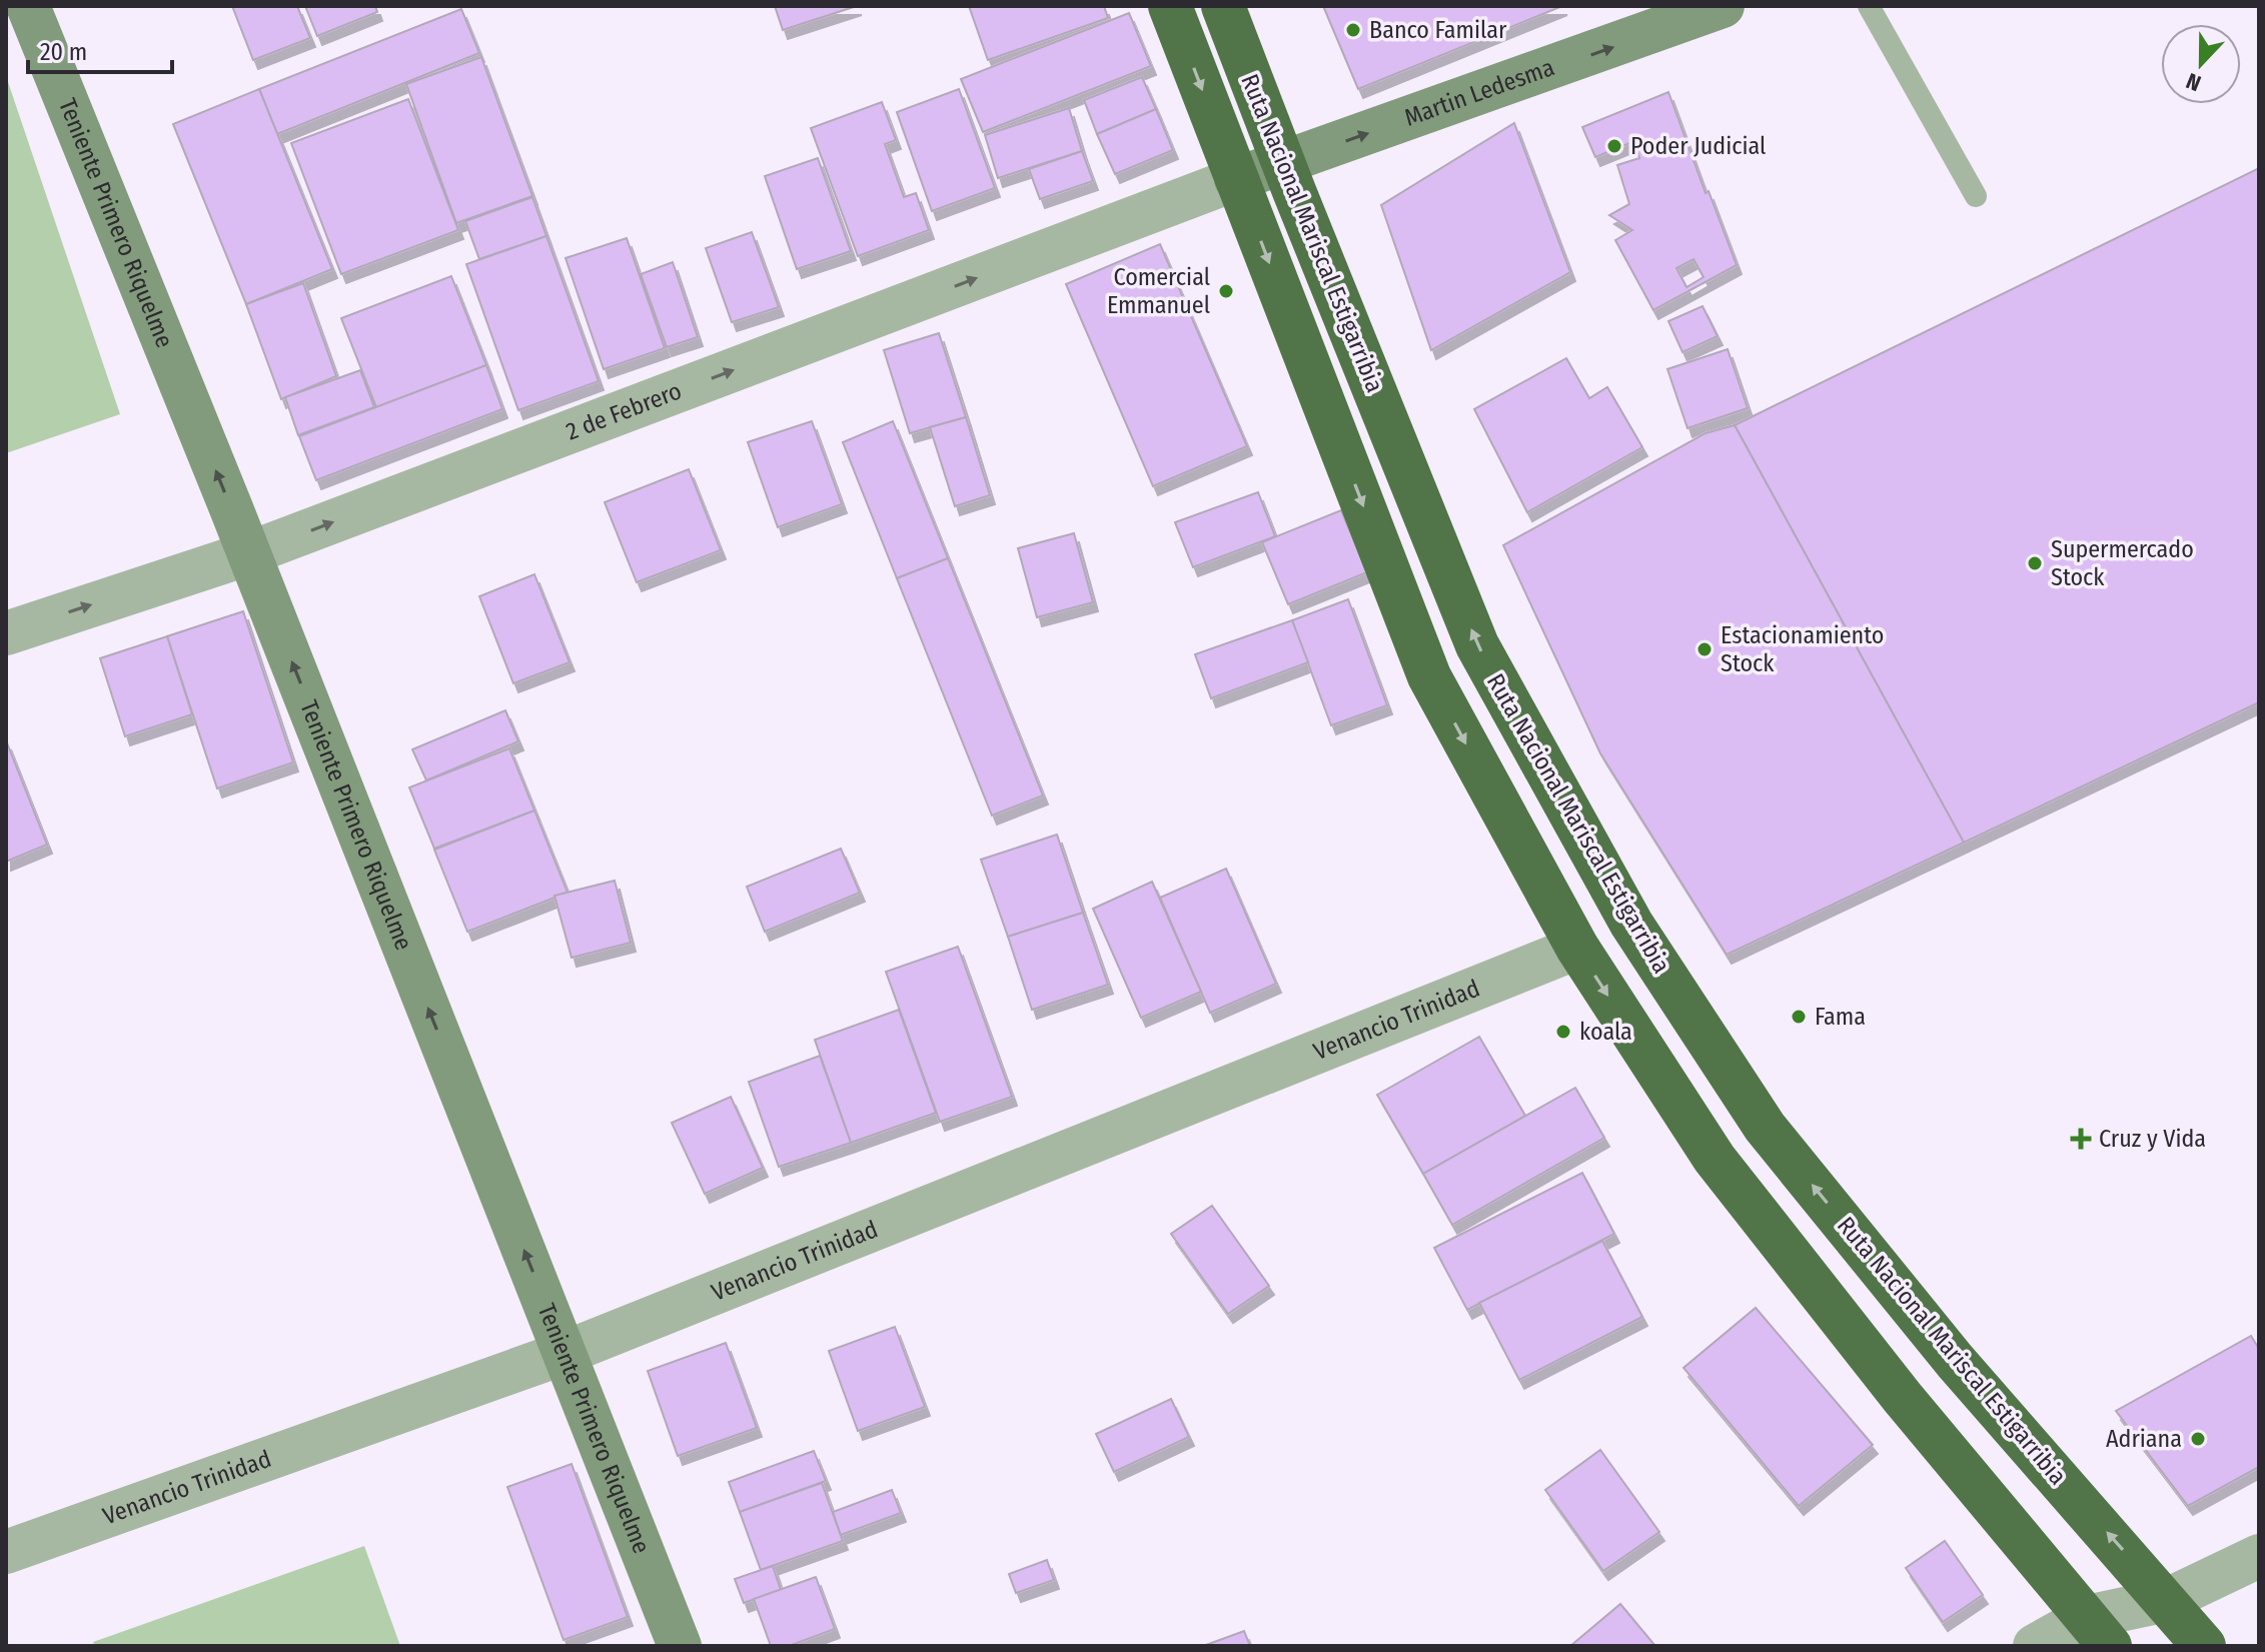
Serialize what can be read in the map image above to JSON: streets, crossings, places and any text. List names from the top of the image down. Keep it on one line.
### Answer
{"streets":{"highway":["Ruta Nacional Mariscal Estigarribia"],"street":["Martin Ledesma","Teniente Primero Riquelme","2 de Febrero","Venancio Trinidad"]},"crossings":[["Martin Ledesma","Ruta Nacional Mariscal Estigarribia"],["Martin Ledesma","2 de Febrero"],["Teniente Primero Riquelme","2 de Febrero"],["Teniente Primero Riquelme","Venancio Trinidad"],["Ruta Nacional Mariscal Estigarribia","2 de Febrero"],["Ruta Nacional Mariscal Estigarribia","Venancio Trinidad"]],"one_way":["Martin Ledesma","Teniente Primero Riquelme","2 de Febrero"],"places":{"other":["Banco Familar","Poder Judicial","Comercial Emmanuel","Supermercado Stock","Estacionamiento Stock","Fama","koala","Adriana"],"health":["Cruz y Vida"]},"scale_bar":"20 m","north":"bottom"}
